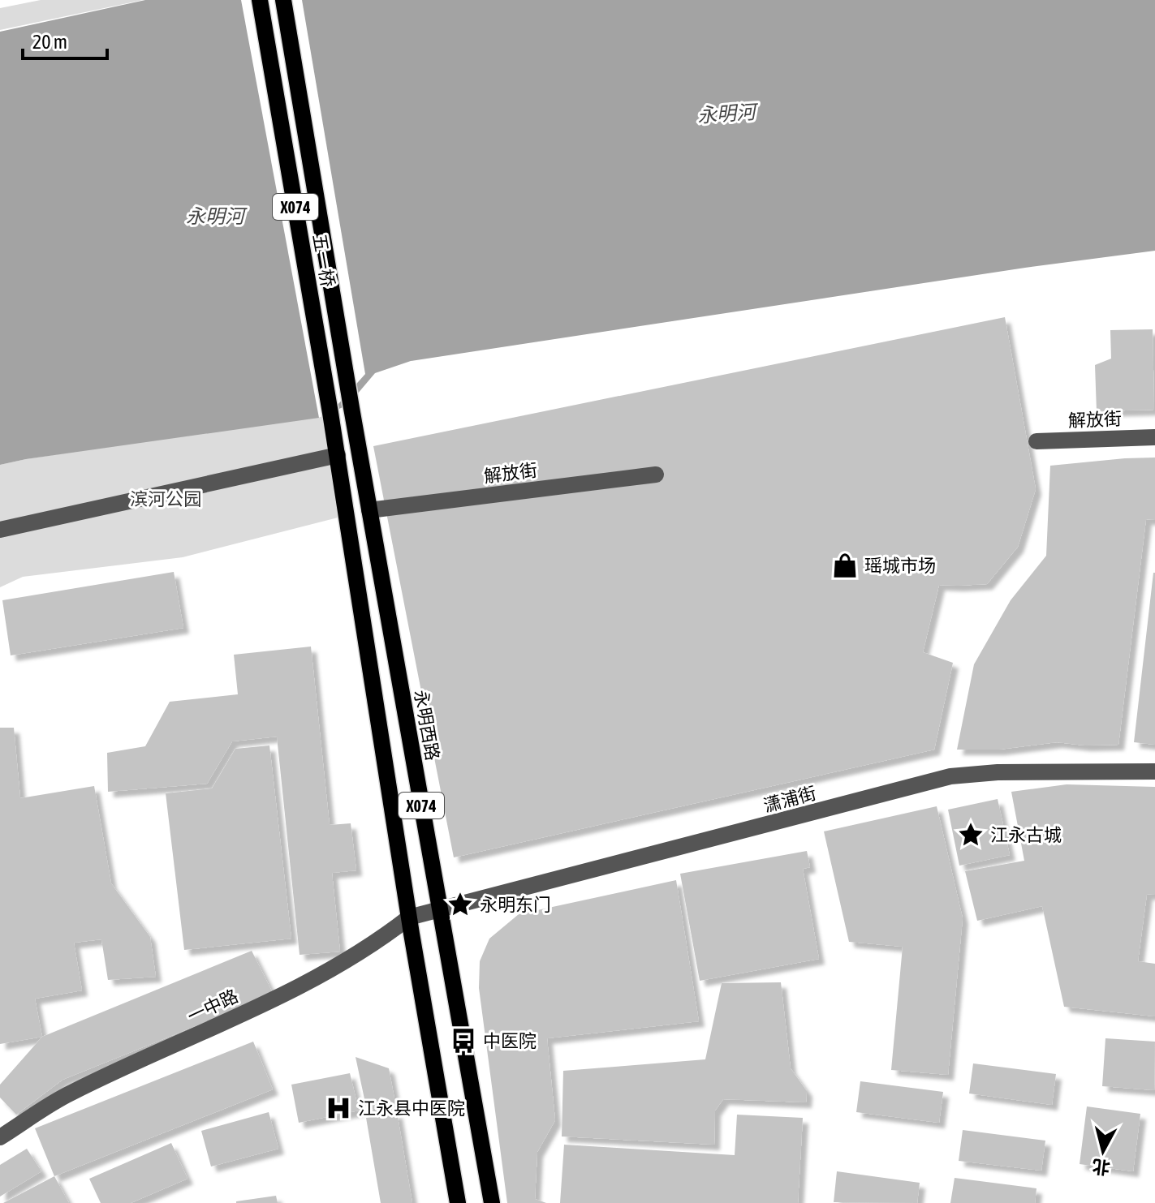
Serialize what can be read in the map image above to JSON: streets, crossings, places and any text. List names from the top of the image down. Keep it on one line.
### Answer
{"streets":{"main road":["X074","五一桥","永明西路"],"street":["解放街","潇浦街","一中路"]},"crossings":[["X074","五一桥"],["X074","一中路"],["五一桥","永明西路"],["解放街","永明西路"],["永明西路","潇浦街"],["永明西路","一中路"],["潇浦街","一中路"]],"water":["永明河"],"parks":["滨河公园"],"places":{"shop":["瑶城市场"],"place":["江永古城","永明东门"],"bus stop":["中医院"],"hospital":["江永县中医院"]},"scale_bar":"20 m","north":"bottom"}
